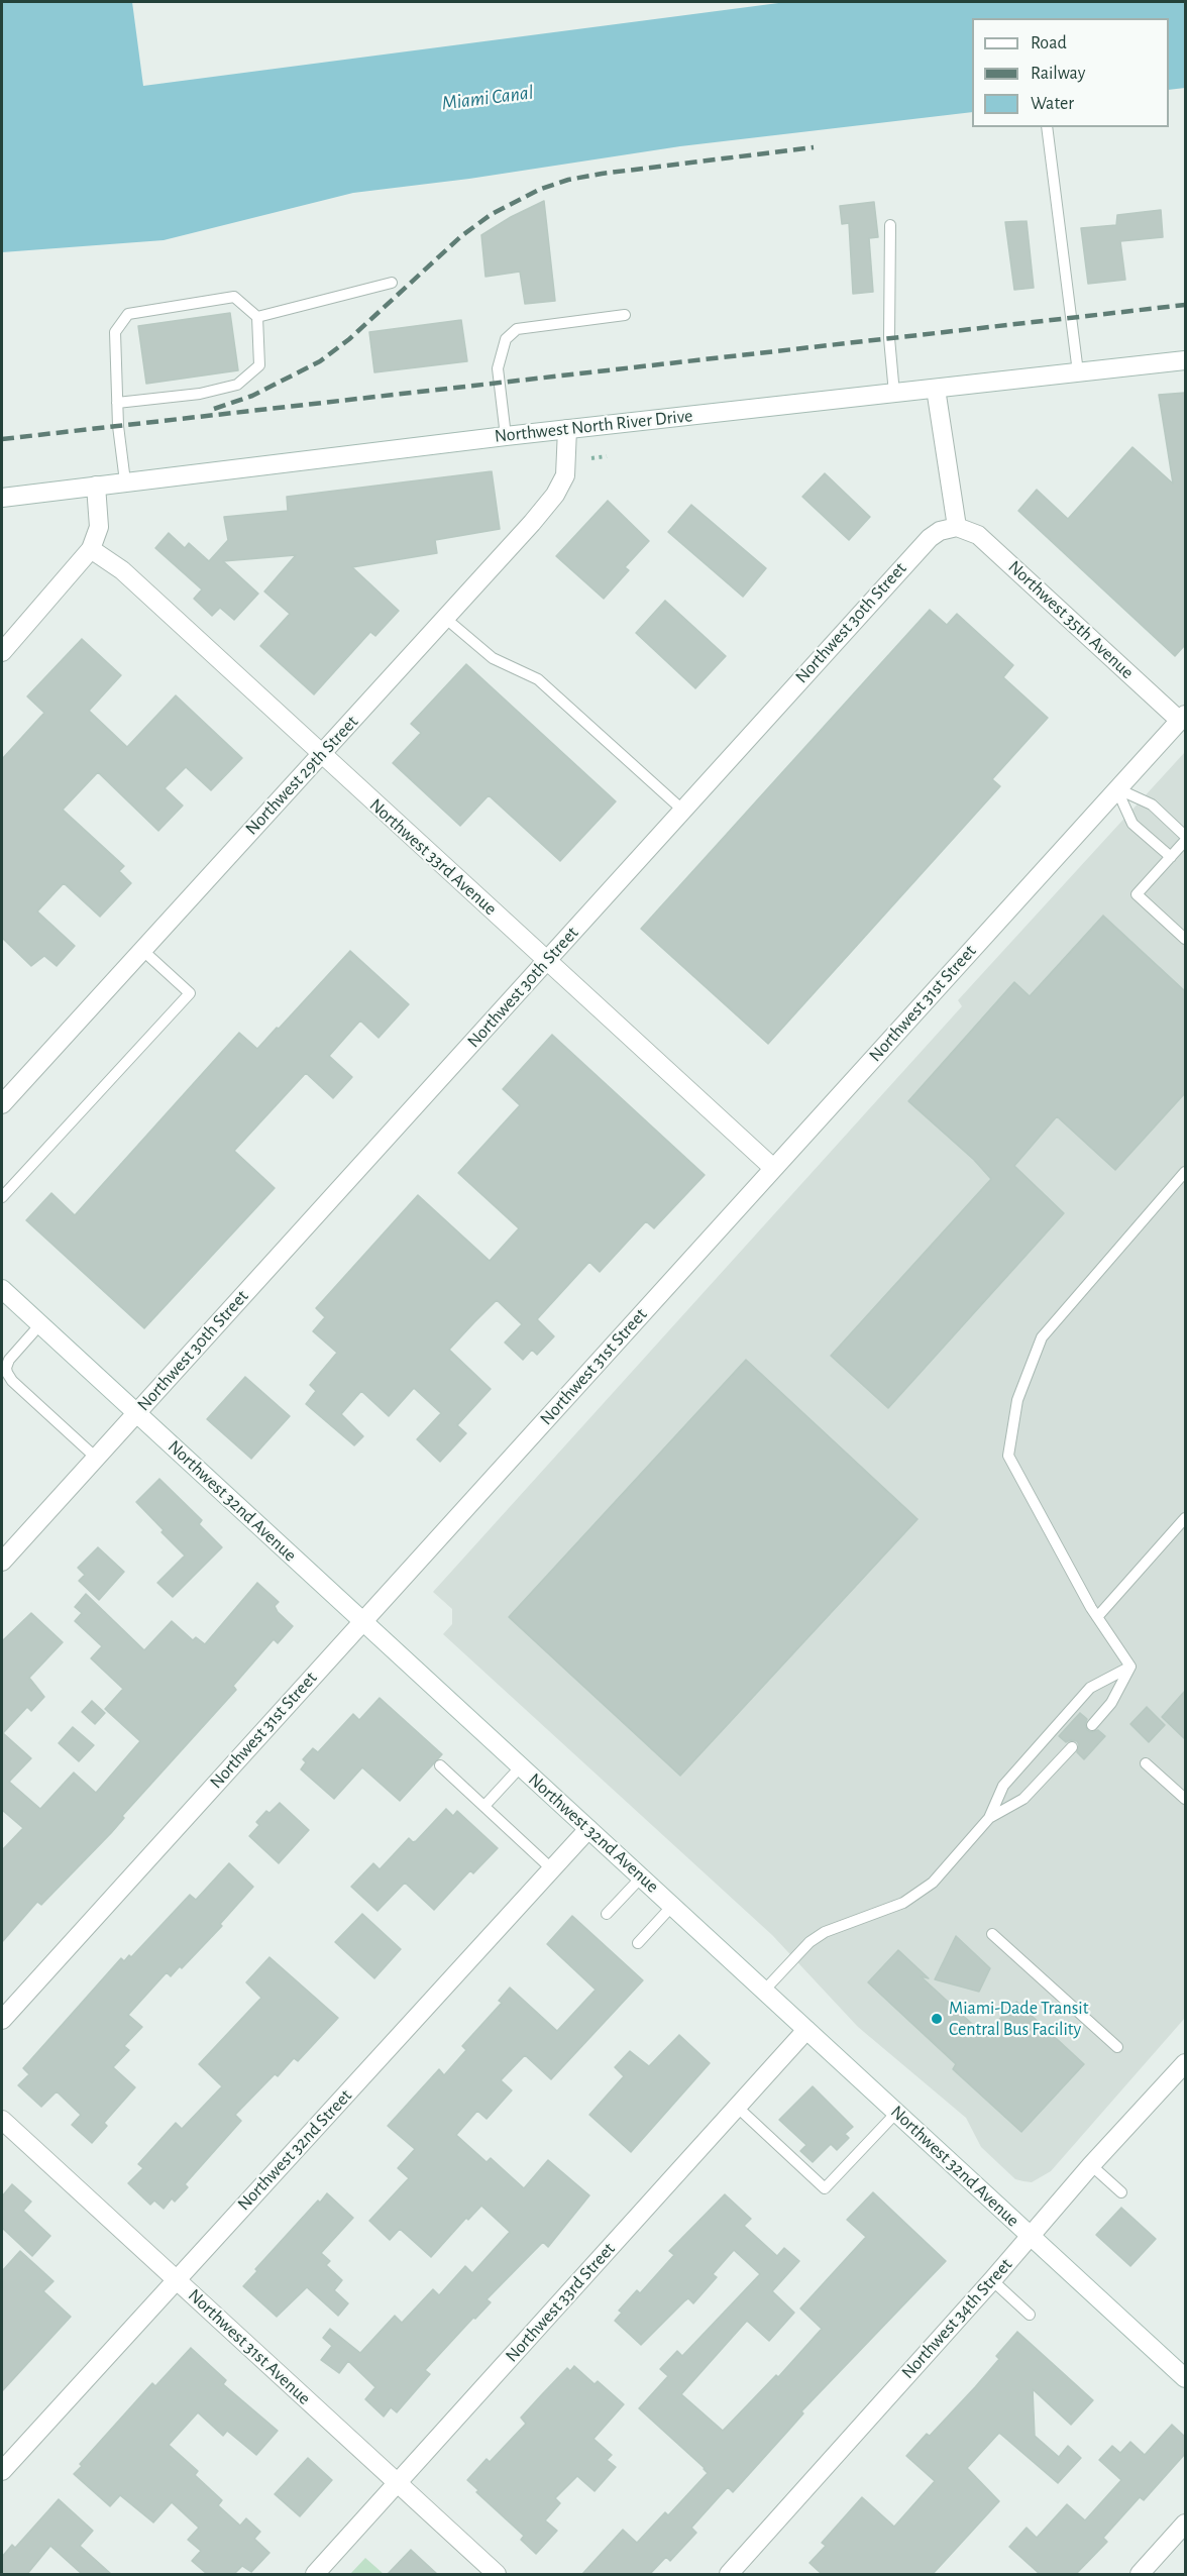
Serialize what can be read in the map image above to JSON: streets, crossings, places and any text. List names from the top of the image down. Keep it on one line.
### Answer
{"streets":{"street":["Northwest North River Drive","Northwest 35th Avenue","Northwest 30th Street","Northwest 29th Street","Northwest 33rd Avenue","Northwest 31st Street","Northwest 32nd Avenue","Northwest 32nd Street","Northwest 33rd Street","Northwest 34th Street","Northwest 31st Avenue"]},"crossings":[["Northwest North River Drive","Northwest 29th Street"],["Northwest 35th Avenue","Northwest 30th Street"],["Northwest 35th Avenue","Northwest 31st Street"],["Northwest 30th Street","Northwest 33rd Avenue"],["Northwest 30th Street","Northwest 32nd Avenue"],["Northwest 29th Street","Northwest 33rd Avenue"],["Northwest 33rd Avenue","Northwest 31st Street"],["Northwest 31st Street","Northwest 32nd Avenue"],["Northwest 32nd Avenue","Northwest 32nd Street"],["Northwest 32nd Avenue","Northwest 33rd Street"],["Northwest 32nd Avenue","Northwest 34th Street"],["Northwest 32nd Street","Northwest 31st Avenue"],["Northwest 33rd Street","Northwest 31st Avenue"]],"water":["Miami Canal"],"places":["Miami-Dade Transit Central Bus Facility"],"legend":["Road","Railway","Water"]}
